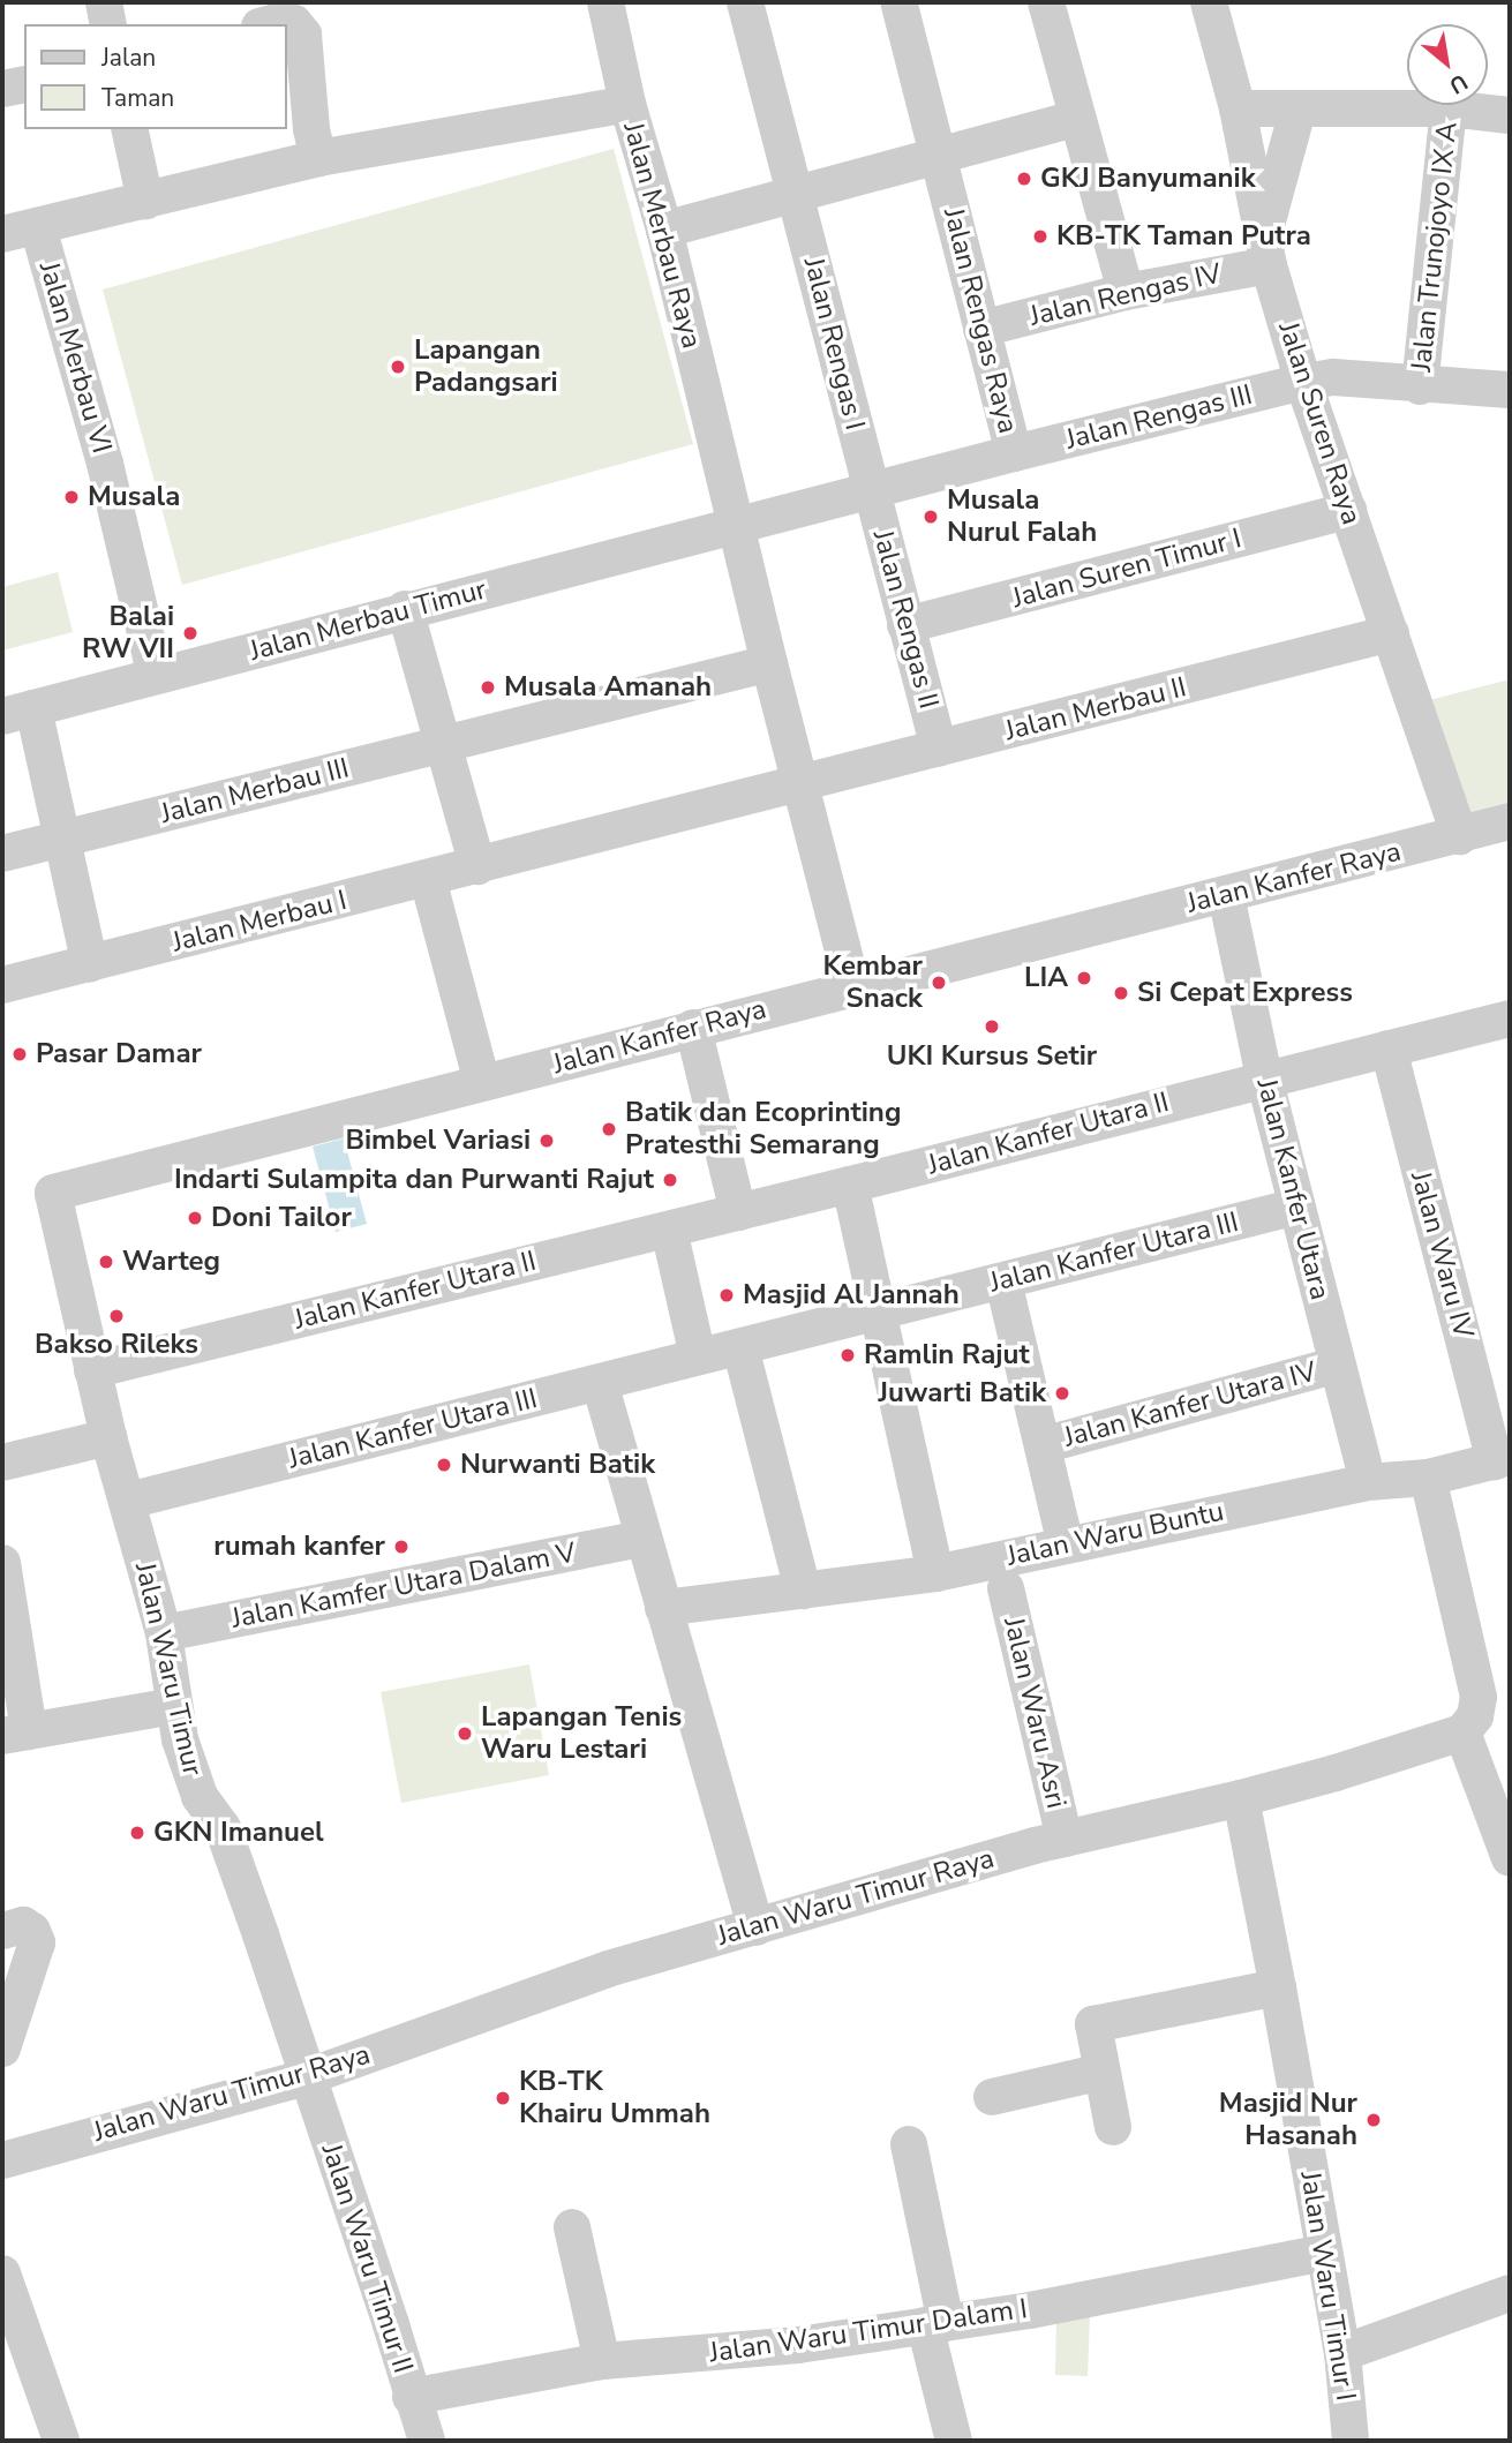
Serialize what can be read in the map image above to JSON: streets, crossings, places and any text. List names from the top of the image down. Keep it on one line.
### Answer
{"streets":{"street":["Jalan Merbau Raya","Jalan Trunojoyo IX A","Jalan Rengas IV","Jalan Rengas Raya","Jalan Rengas I","Jalan Merbau VI","Jalan Rengas III","Jalan Suren Raya","Jalan Suren Timur I","Jalan Rengas II","Jalan Merbau Timur","Jalan Merbau II","Jalan Merbau III","Jalan Kanfer Raya","Jalan Merbau I","Jalan Kanfer Utara II","Jalan Kanfer Utara","Jalan Kanfer Utara III","Jalan Waru IV","Jalan Kanfer Utara IV","Jalan Waru Buntu","Jalan Kamfer Utara Dalam V","Jalan Waru Timur","Jalan Waru Asri","Jalan Waru Timur Raya","Jalan Waru Timur II","Jalan Waru Timur I","Jalan Waru Timur Dalam I"]},"crossings":[["Jalan Merbau Raya","Jalan Rengas Raya"],["Jalan Merbau Raya","Jalan Merbau VI"],["Jalan Merbau Raya","Jalan Merbau Timur"],["Jalan Merbau Raya","Jalan Merbau II"],["Jalan Merbau Raya","Jalan Merbau III"],["Jalan Merbau Raya","Jalan Kanfer Raya"],["Jalan Merbau Raya","Jalan Merbau I"],["Jalan Trunojoyo IX A","Jalan Rengas III"],["Jalan Rengas IV","Jalan Rengas Raya"],["Jalan Rengas IV","Jalan Suren Raya"],["Jalan Rengas Raya","Jalan Rengas I"],["Jalan Rengas Raya","Jalan Rengas III"],["Jalan Rengas Raya","Jalan Rengas II"],["Jalan Rengas Raya","Jalan Merbau Timur"],["Jalan Rengas I","Jalan Rengas II"],["Jalan Merbau VI","Jalan Merbau Timur"],["Jalan Rengas III","Jalan Suren Raya"],["Jalan Suren Raya","Jalan Suren Timur I"],["Jalan Suren Raya","Jalan Merbau II"],["Jalan Suren Raya","Jalan Kanfer Raya"],["Jalan Suren Timur I","Jalan Rengas II"],["Jalan Rengas II","Jalan Merbau II"],["Jalan Merbau II","Jalan Merbau I"],["Jalan Kanfer Raya","Jalan Kanfer Utara II"],["Jalan Kanfer Raya","Jalan Kanfer Utara"],["Jalan Kanfer Raya","Jalan Waru Timur"],["Jalan Kanfer Utara II","Jalan Kanfer Utara"],["Jalan Kanfer Utara II","Jalan Waru IV"],["Jalan Kanfer Utara","Jalan Kanfer Utara III"],["Jalan Kanfer Utara","Jalan Kanfer Utara IV"],["Jalan Kanfer Utara","Jalan Waru Buntu"],["Jalan Kanfer Utara III","Jalan Waru Timur"],["Jalan Waru IV","Jalan Waru Buntu"],["Jalan Kamfer Utara Dalam V","Jalan Waru Timur"],["Jalan Waru Timur","Jalan Waru Timur Raya"],["Jalan Waru Timur","Jalan Waru Timur II"],["Jalan Waru Asri","Jalan Waru Timur Raya"],["Jalan Waru Timur Raya","Jalan Waru Timur II"],["Jalan Waru Timur Raya","Jalan Waru Timur I"],["Jalan Waru Timur II","Jalan Waru Timur Dalam I"],["Jalan Waru Timur I","Jalan Waru Timur Dalam I"]],"places":["GKJ Banyumanik","KB-TK Taman Putra","Lapangan Padangsari","Musala","Musala Nurul Falah","Balai RW VII","Musala Amanah","LIA","Kembar Snack","Si Cepat Express","UKI Kursus Setir","Pasar Damar","Batik dan Ecoprinting Pratesthi Semarang","Bimbel Variasi","Indarti Sulampita dan Purwanti Rajut","Doni Tailor","Warteg","Masjid Al Jannah","Bakso Rileks","Ramlin Rajut","Juwarti Batik","Nurwanti Batik","rumah kanfer","Lapangan Tenis Waru Lestari","GKN Imanuel","KB-TK Khairu Ummah","Masjid Nur Hasanah"],"legend":["Jalan","Taman"],"north":"bottom right"}
